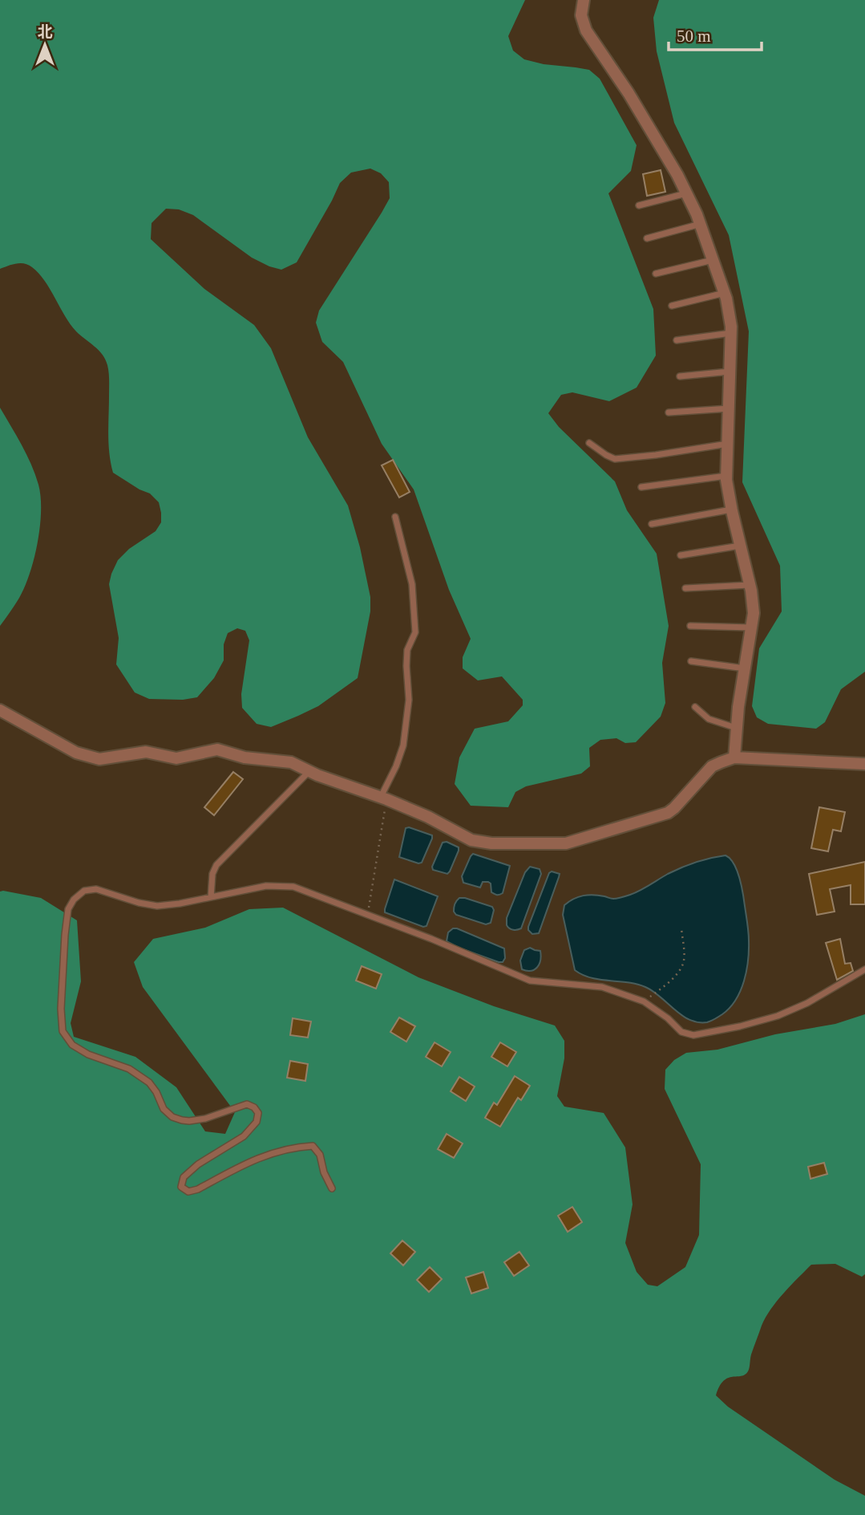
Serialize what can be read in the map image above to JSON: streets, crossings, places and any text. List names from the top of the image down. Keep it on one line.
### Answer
{"scale_bar":"50 m","north":"top"}
